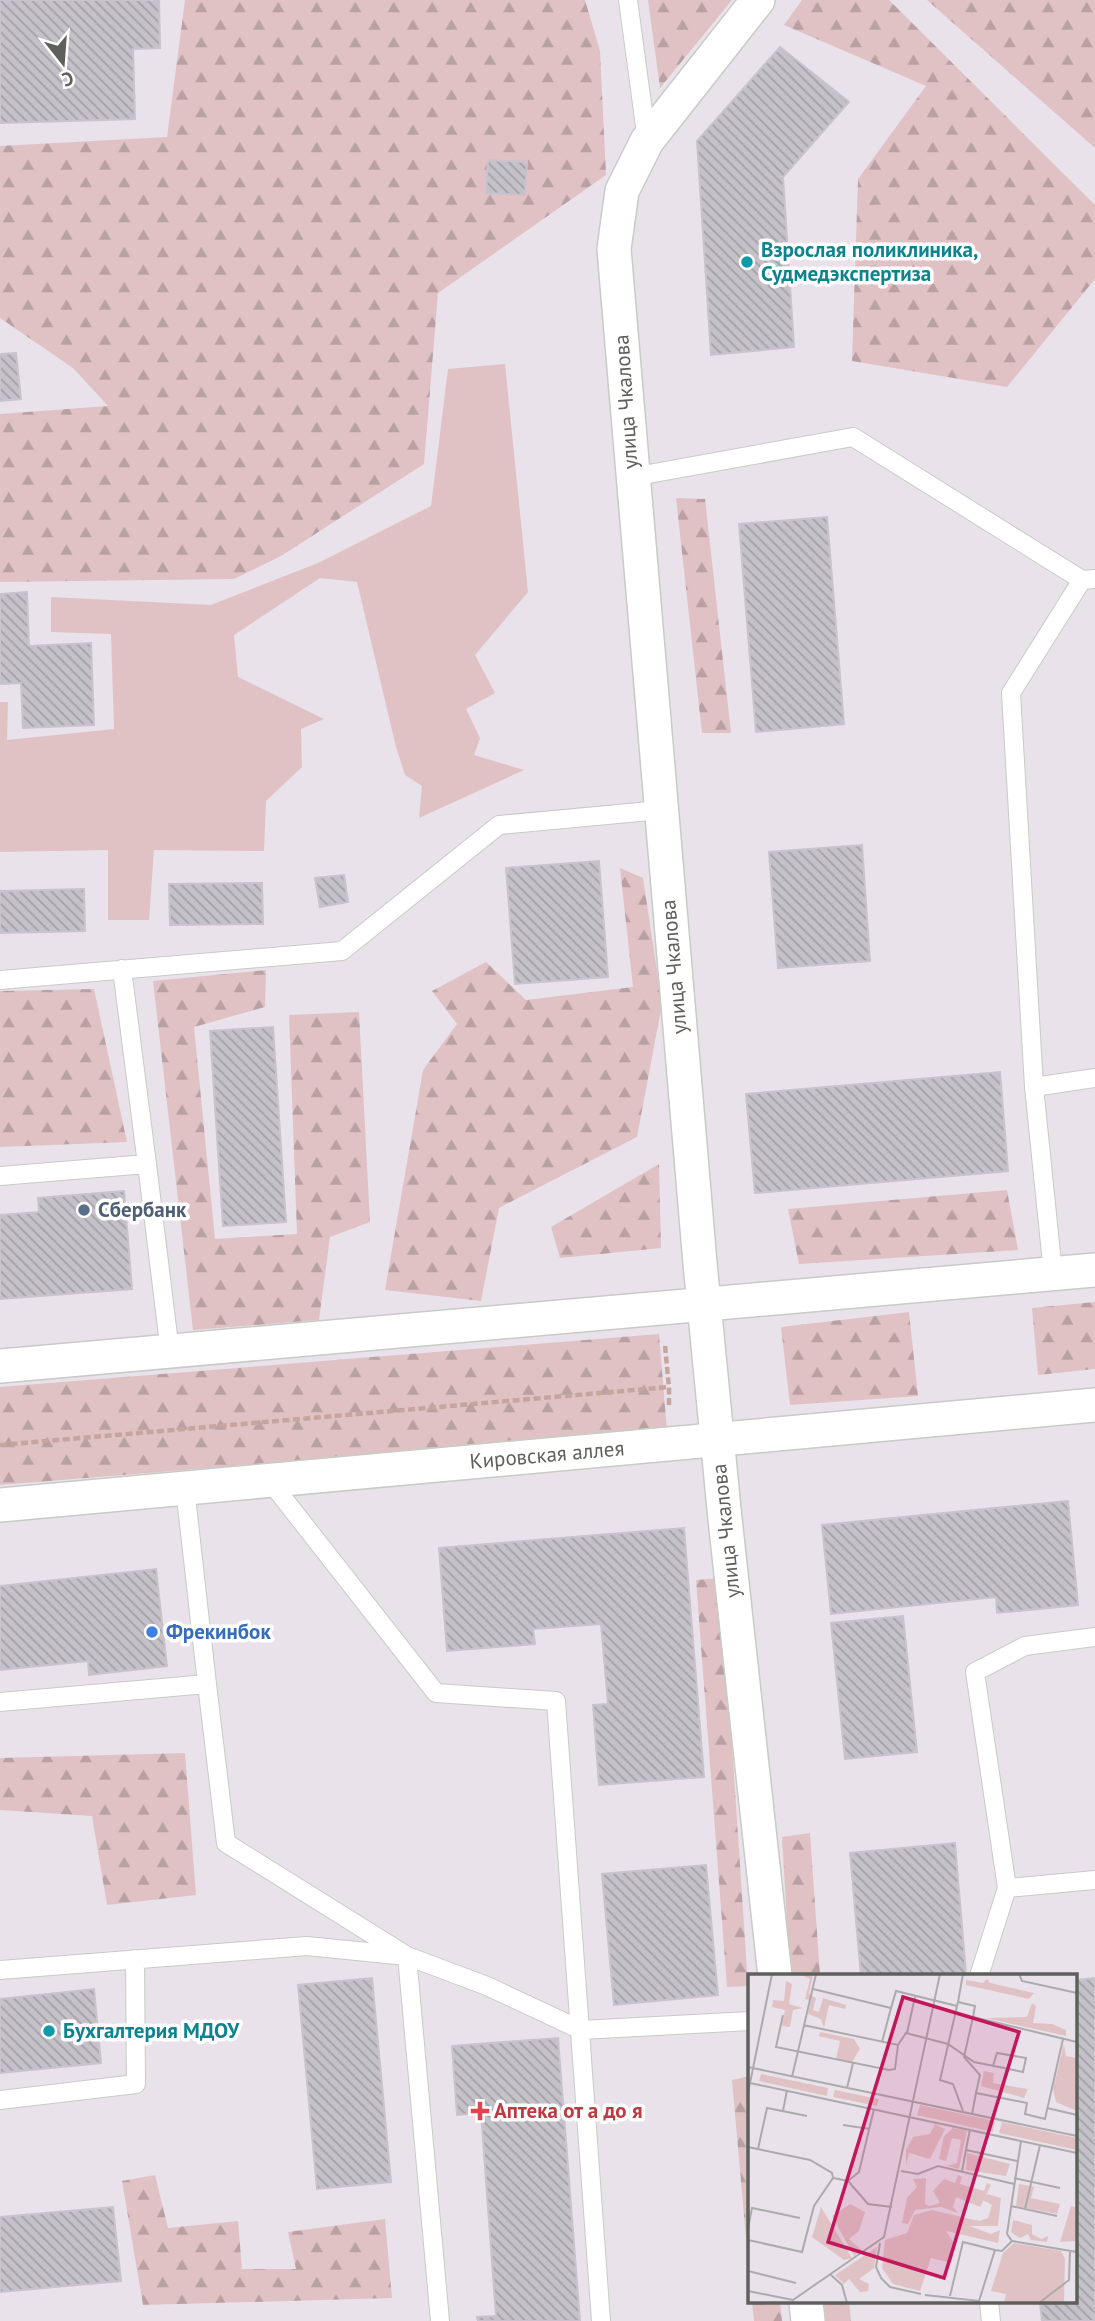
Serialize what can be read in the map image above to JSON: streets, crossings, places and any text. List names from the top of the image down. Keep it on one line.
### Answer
{"streets":{"street":["улица Чкалова","Кировская аллея"]},"crossings":[["улица Чкалова","Кировская аллея"]],"places":{"other":["Взрослая поликлиника, Судмедэкспертиза","Сбербанк","Фрекинбок","Бухгалтерия МДОУ"],"health":["Аптека от а до я"]},"north":"bottom"}
